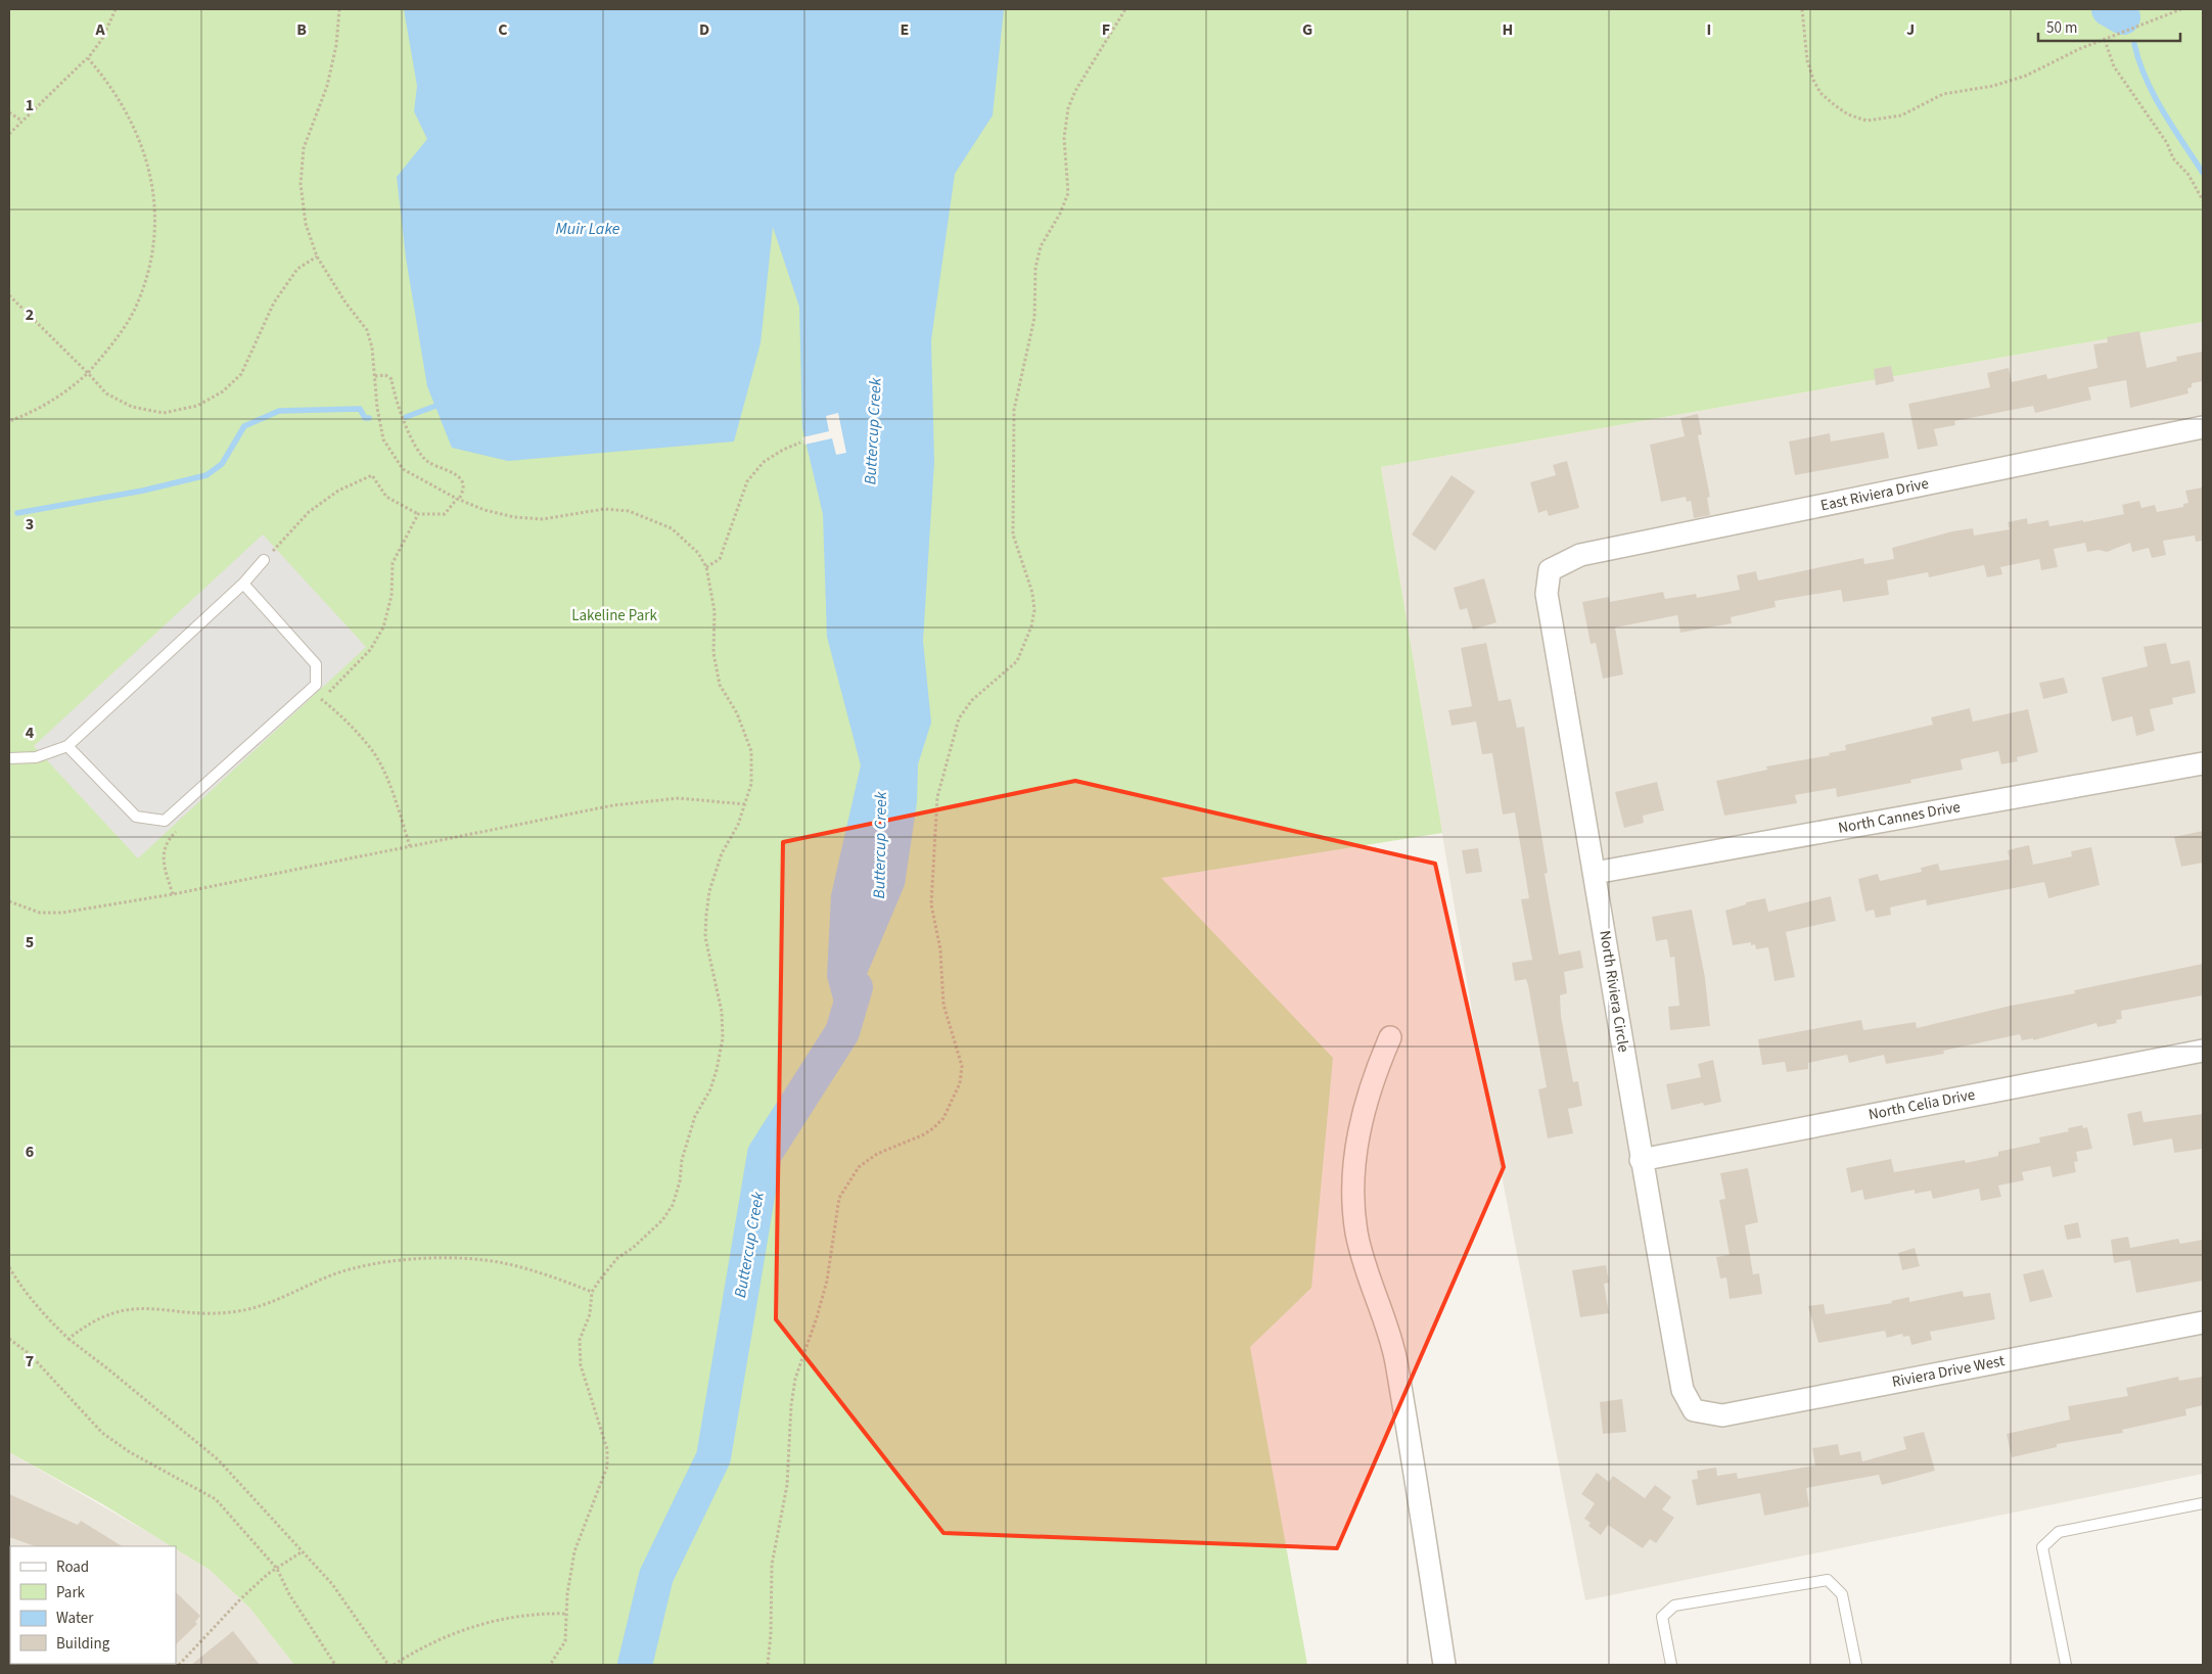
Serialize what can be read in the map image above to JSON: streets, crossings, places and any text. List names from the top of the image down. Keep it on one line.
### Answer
{"streets":{"street":["East Riviera Drive","North Cannes Drive","North Riviera Circle","North Celia Drive","Riviera Drive West"]},"crossings":[["East Riviera Drive","North Riviera Circle"],["North Cannes Drive","North Riviera Circle"],["North Riviera Circle","North Celia Drive"],["North Riviera Circle","Riviera Drive West"]],"water":["Muir Lake","Buttercup Creek"],"parks":["Lakeline Park"],"legend":["Road","Park","Water","Building"],"scale_bar":"50 m","grid":{"columns":["A","B","C","D","E","F","G","H","I","J"],"rows":["1","2","3","4","5","6","7"]}}
